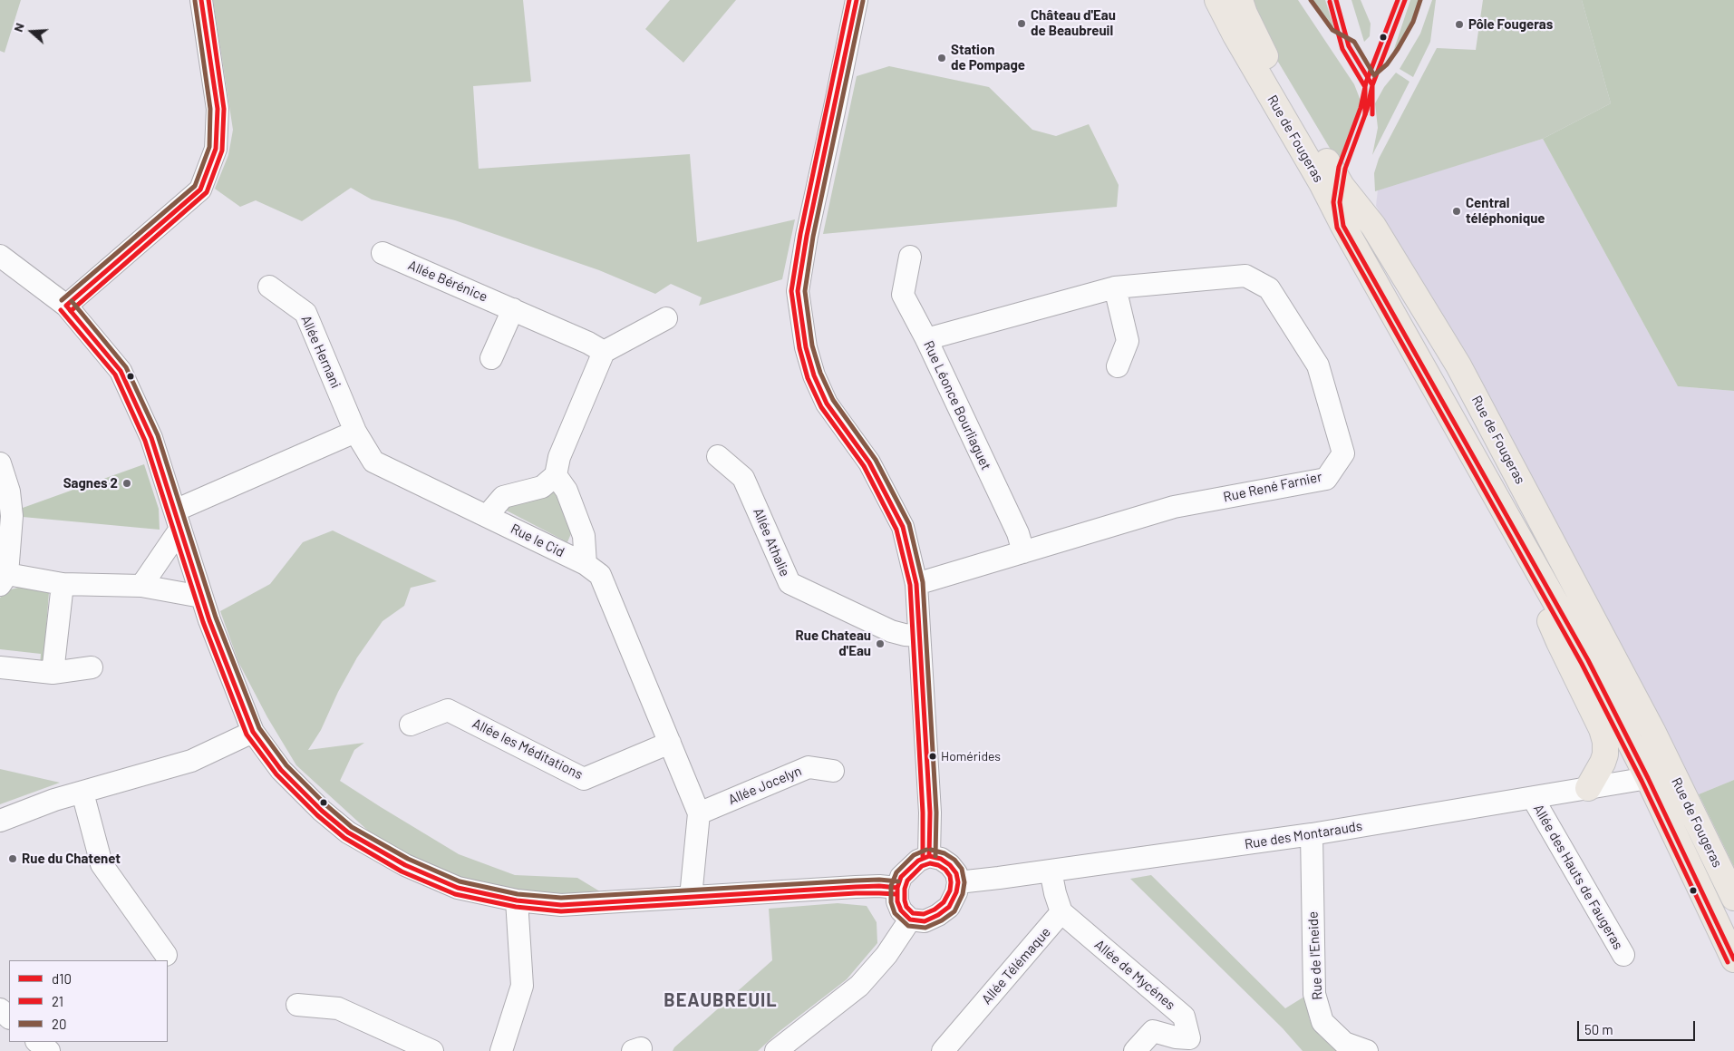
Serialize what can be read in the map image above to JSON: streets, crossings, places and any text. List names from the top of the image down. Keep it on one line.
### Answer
{"streets":{"main road":["Rue de Fougeras"],"street":["Allée Bérénice","Allée Hernani","Rue Léonce Bourliaguet","Rue René Farnier","Rue le Cid","Allée Athalie","Allée les Méditations","Allée Jocelyn","Rue des Montarauds","Allée des Hauts de Faugeras","Rue de l'Eneide","Allée Télémaque","Allée de Mycénes"]},"crossings":[["Rue de Fougeras","Rue des Montarauds"],["Allée Hernani","Rue le Cid"],["Rue Léonce Bourliaguet","Rue René Farnier"],["Rue le Cid","Allée les Méditations"],["Rue le Cid","Allée Jocelyn"],["Rue des Montarauds","Allée des Hauts de Faugeras"],["Rue des Montarauds","Rue de l'Eneide"],["Allée Télémaque","Allée de Mycénes"]],"districts":["BEAUBREUIL"],"places":["Château d'Eau de Beaubreuil","Pôle Fougeras","Station de Pompage","Central téléphonique","Sagnes 2","Rue Chateau d'Eau","Homérides","Rue du Chatenet"],"lines":["transit line d10","transit line 21","transit line 20"],"legend":["d10","21","20"],"scale_bar":"50 m","north":"left"}
